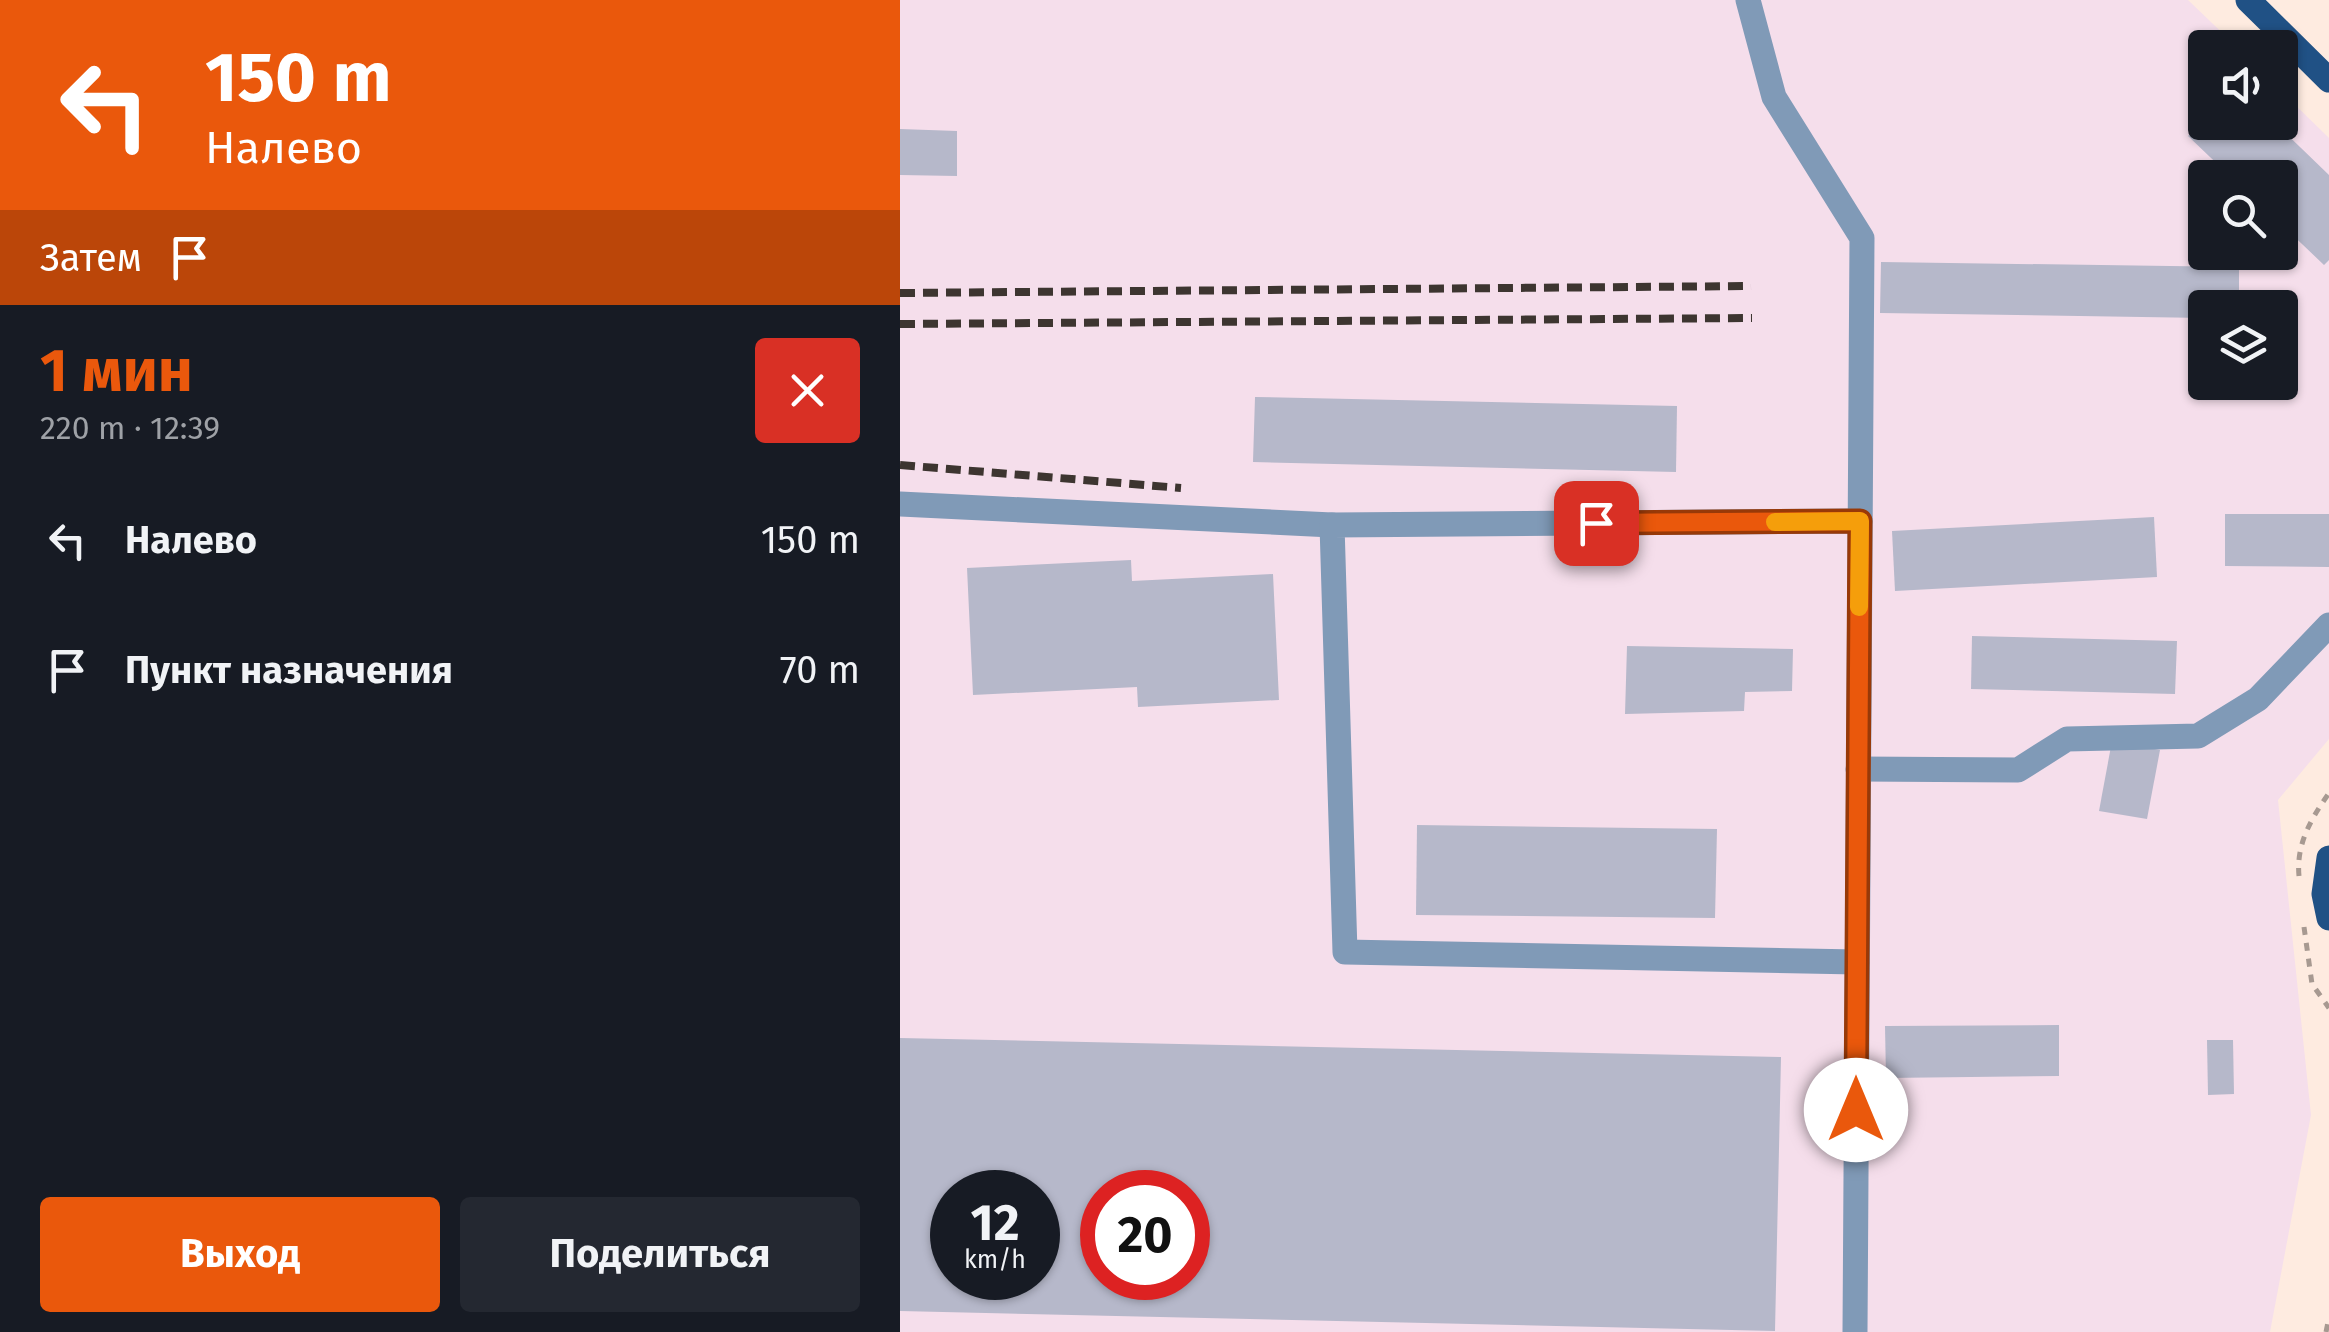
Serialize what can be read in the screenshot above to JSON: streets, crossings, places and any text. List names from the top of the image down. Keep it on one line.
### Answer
{"page":{"turn":["150 m","Налево"],"then":"Затем","heading":["1 мин","220 m · 12:39"],"list":[{"name":"Налево","value":"150 m"},{"name":"Пункт назначения","value":"70 m"}],"speed":"12 km/h","limit":"20","buttons":["Выход","Поделиться"]}}
